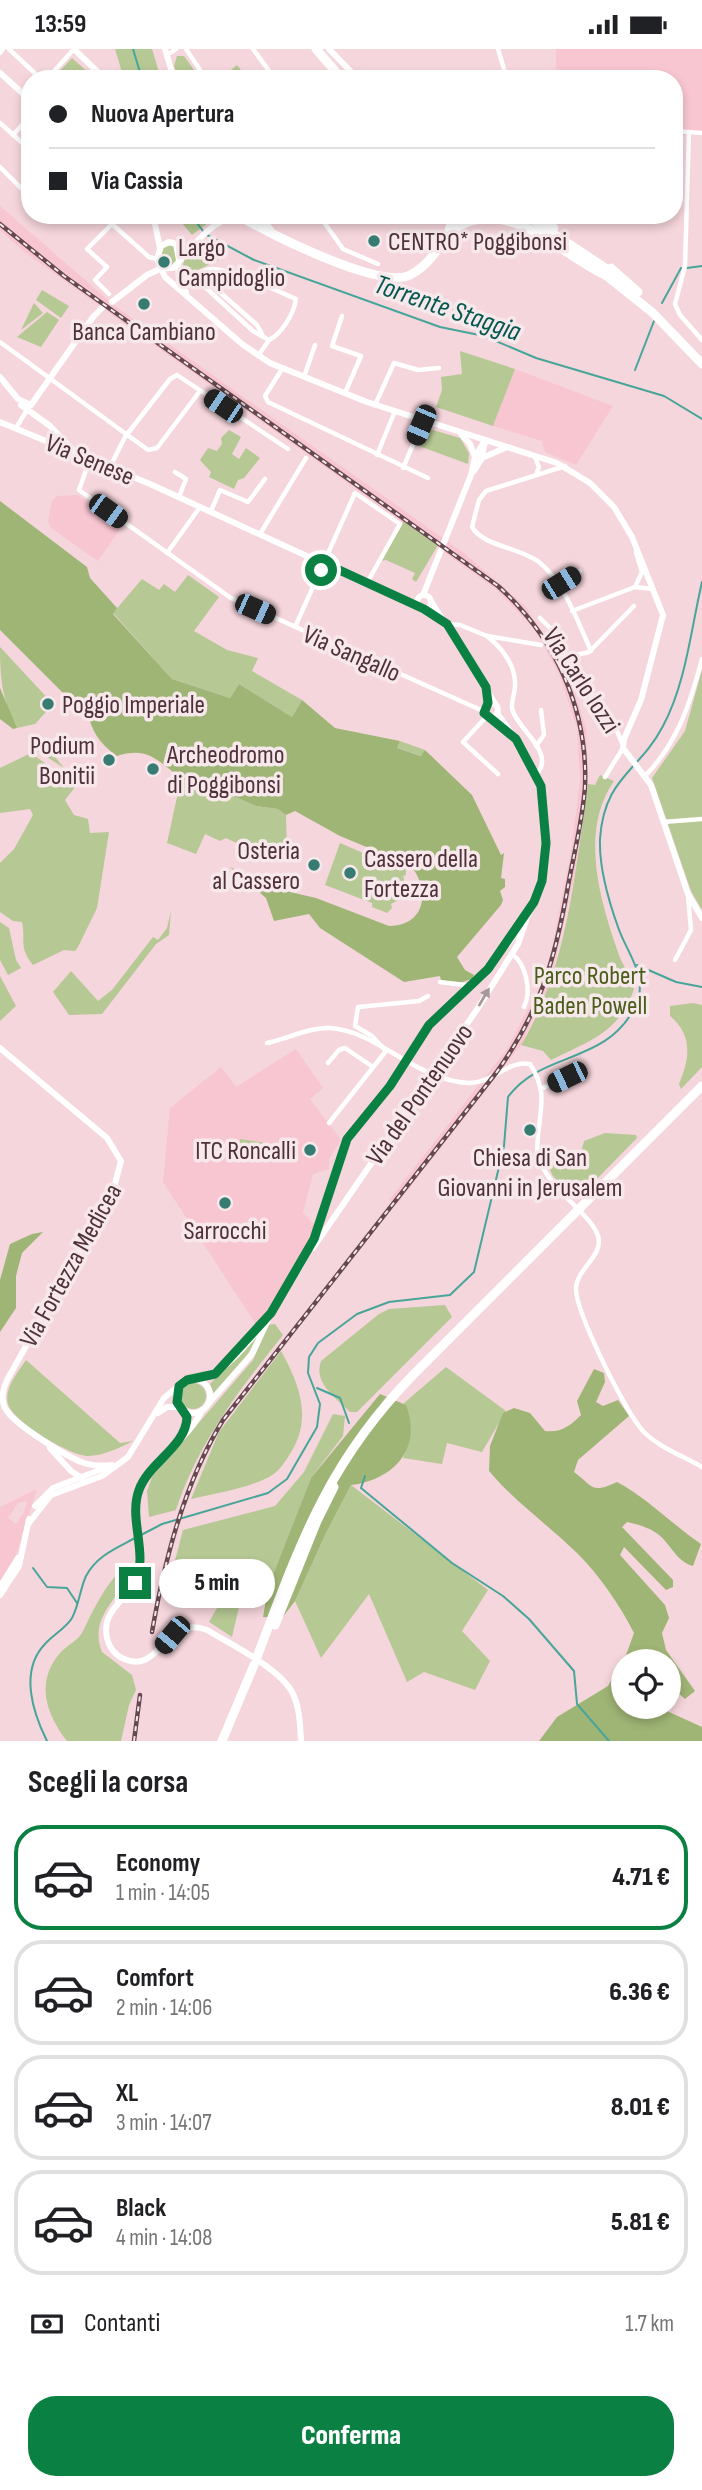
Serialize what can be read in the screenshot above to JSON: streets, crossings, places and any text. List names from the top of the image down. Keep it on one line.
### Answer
{"streets":{"main road":["Via Senese","Via del Pontenuovo","Via Fortezza Medicea"],"street":["Via Sangallo","Via Carlo Iozzi"]},"crossings":[["Via Senese","Via Sangallo"],["Via Senese","Via Carlo Iozzi"]],"water":["Torrente Staggia"],"parks":["Parco Robert Baden Powell"],"places":["CENTRO* Poggibonsi","Largo Campidoglio","Banca Cambiano","Poggio Imperiale","Podium Bonitii","Archeodromo di Poggibonsi","Osteria al Cassero","Cassero della Fortezza","Chiesa di San Giovanni in Jerusalem","ITC Roncalli","Sarrocchi"],"page":{"status":"13:59","banner":["Nuova Apertura","Via Cassia"],"bubble":"5 min","heading":"Scegli la corsa","list":[{"name":"Economy","note":"1 min · 14:05","value":"4.71 €"},{"name":"Comfort","note":"2 min · 14:06","value":"6.36 €"},{"name":"XL","note":"3 min · 14:07","value":"8.01 €"},{"name":"Black","note":"4 min · 14:08","value":"5.81 €"}],"pay":["Contanti","1.7 km"],"buttons":"Conferma"}}
